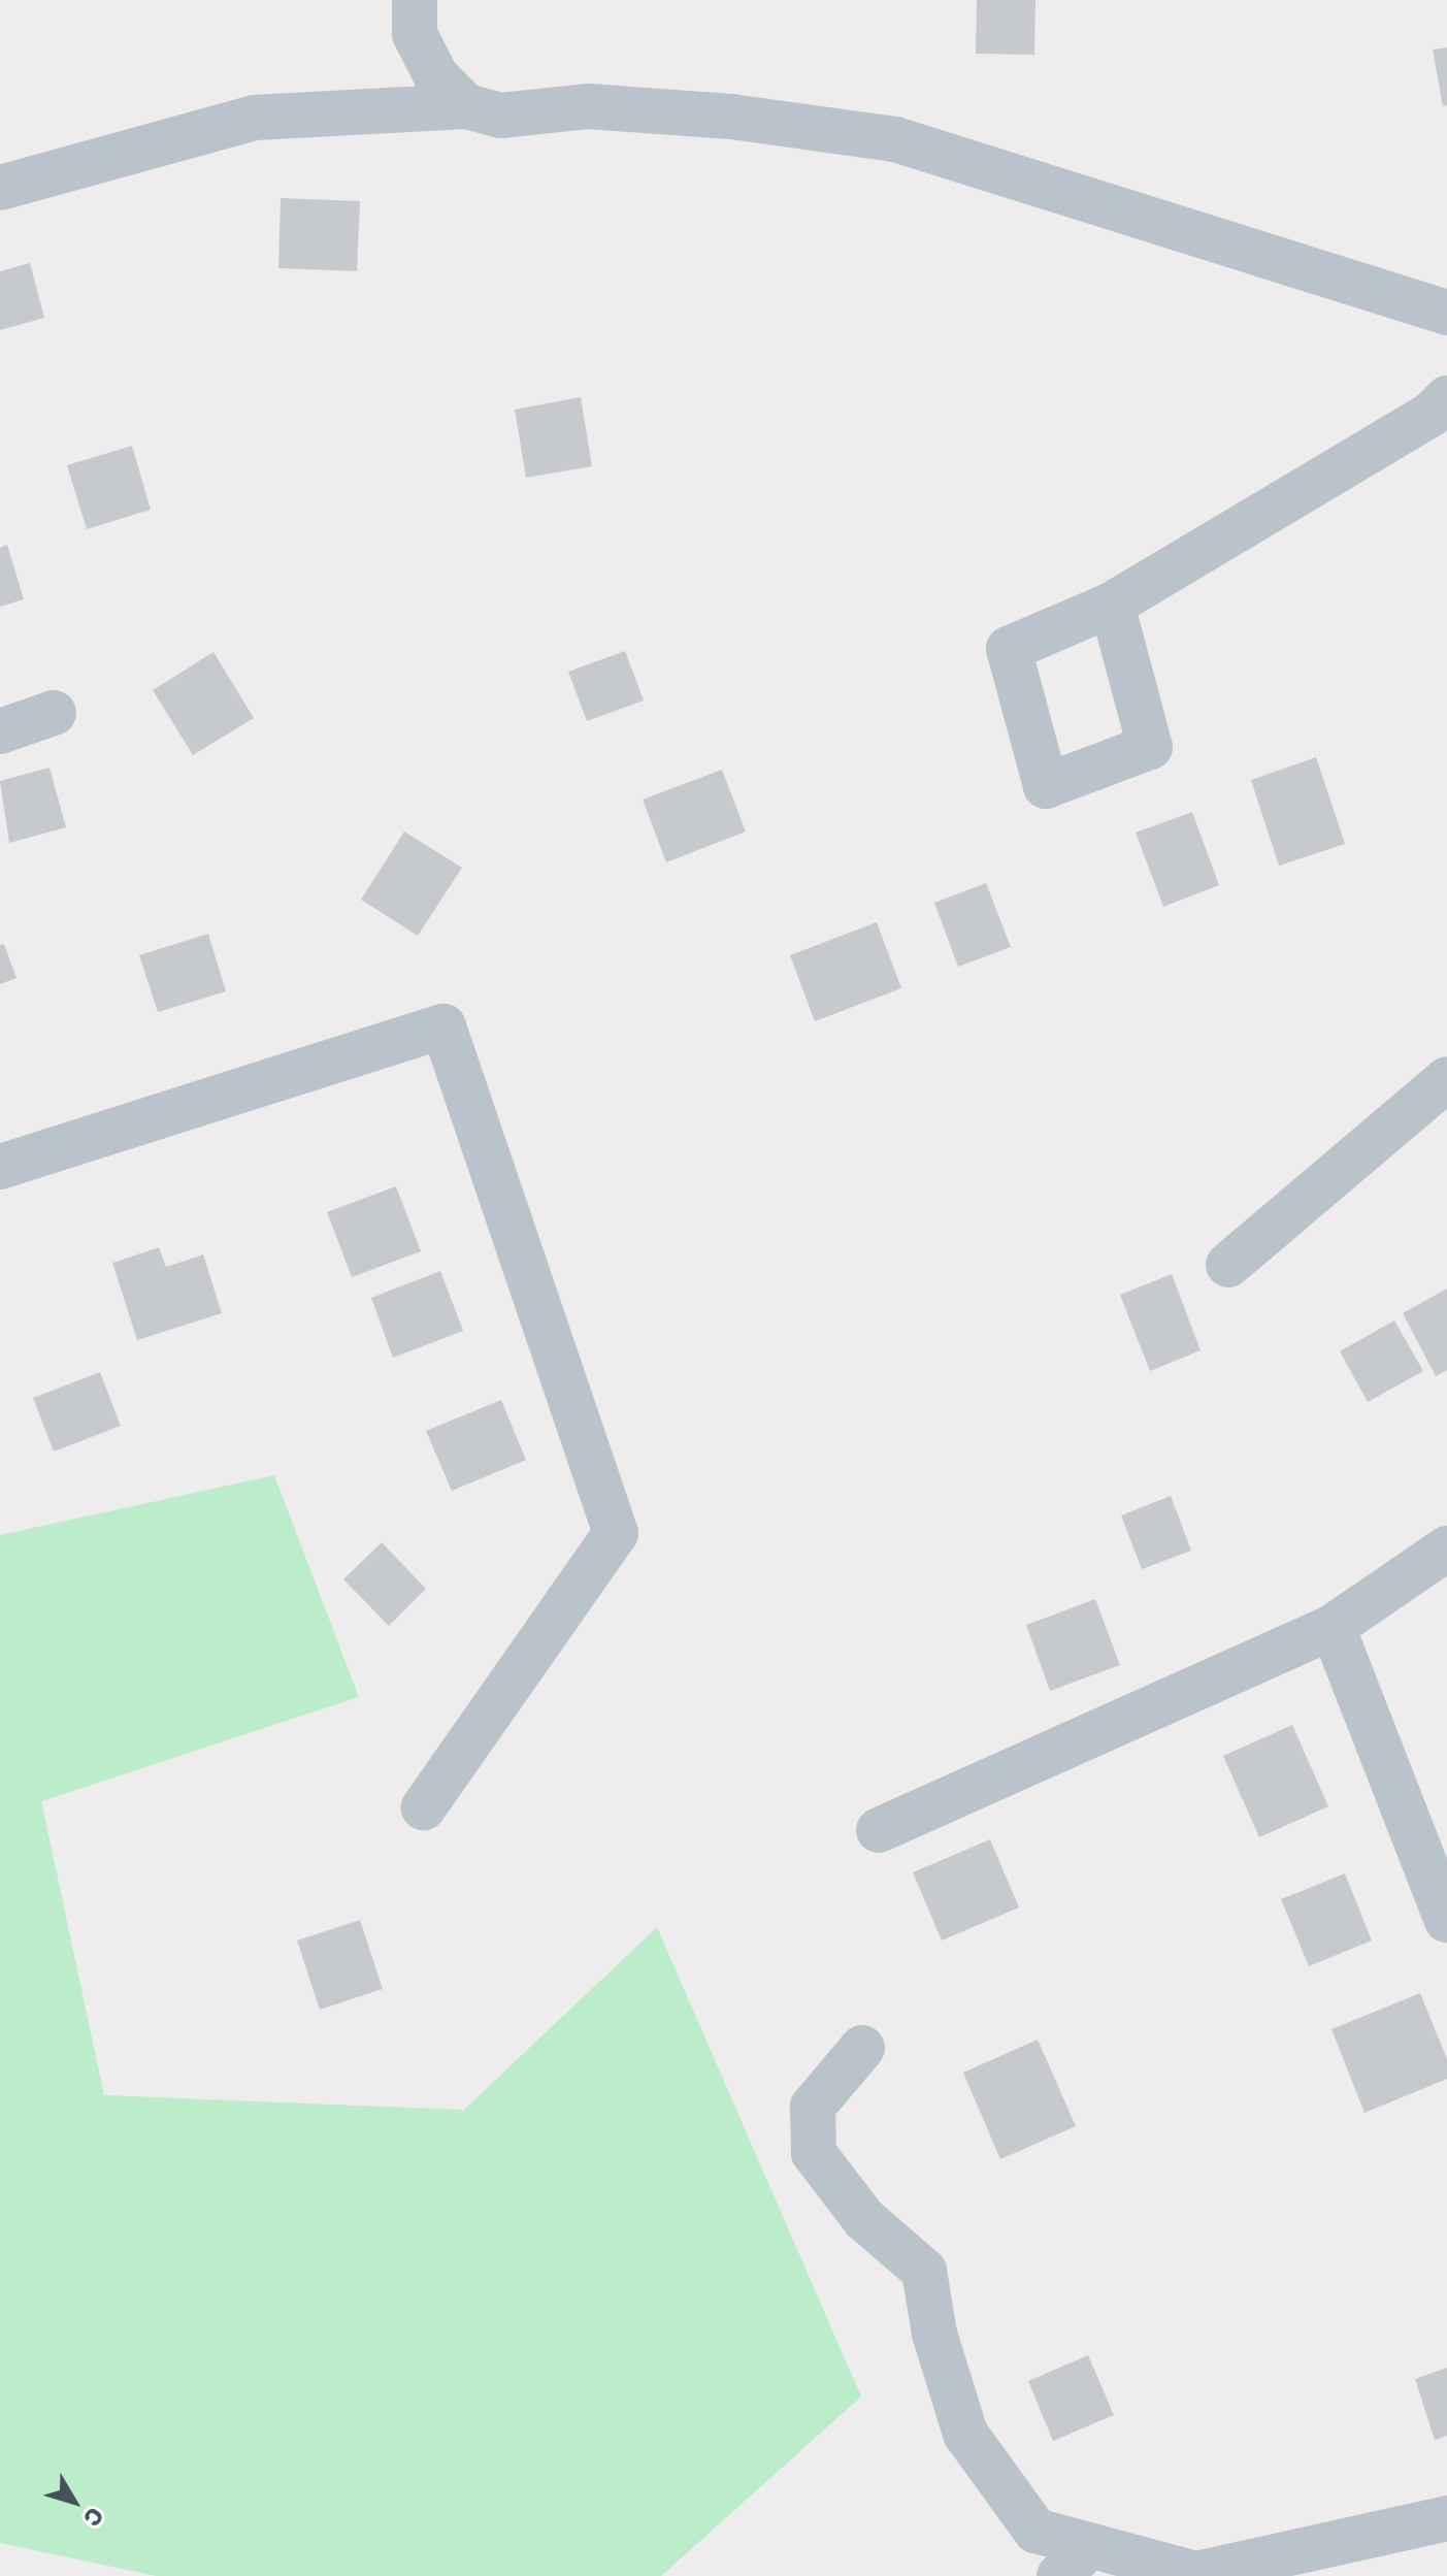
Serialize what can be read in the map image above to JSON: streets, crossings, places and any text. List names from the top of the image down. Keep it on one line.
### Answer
{"north":"bottom right"}
